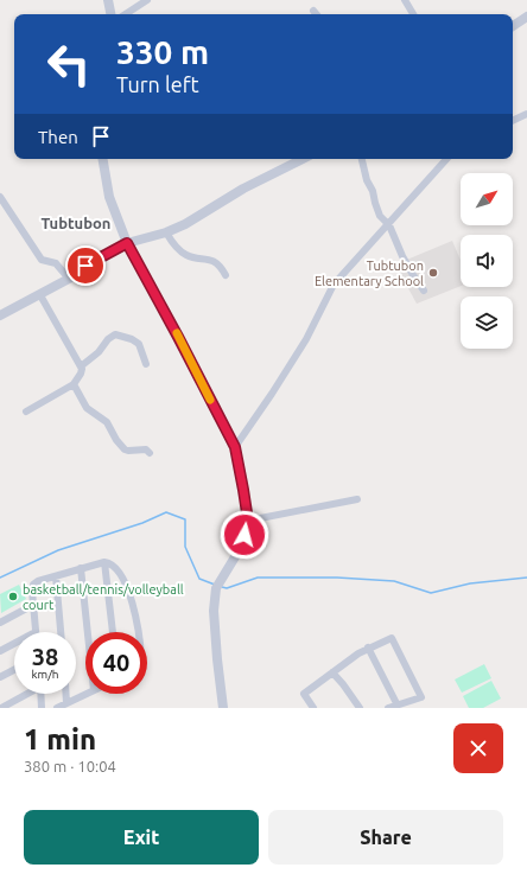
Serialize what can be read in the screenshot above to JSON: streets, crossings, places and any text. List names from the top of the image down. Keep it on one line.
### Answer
{"districts":["Tubtubon"],"places":["Tubtubon Elementary School","basketball/tennis/volleyball court"],"north":"top right","page":{"turn":["330 m","Turn left"],"then":"Then","speed":"38 km/h","limit":"40","heading":["1 min","380 m · 10:04"],"buttons":["Exit","Share"]}}
